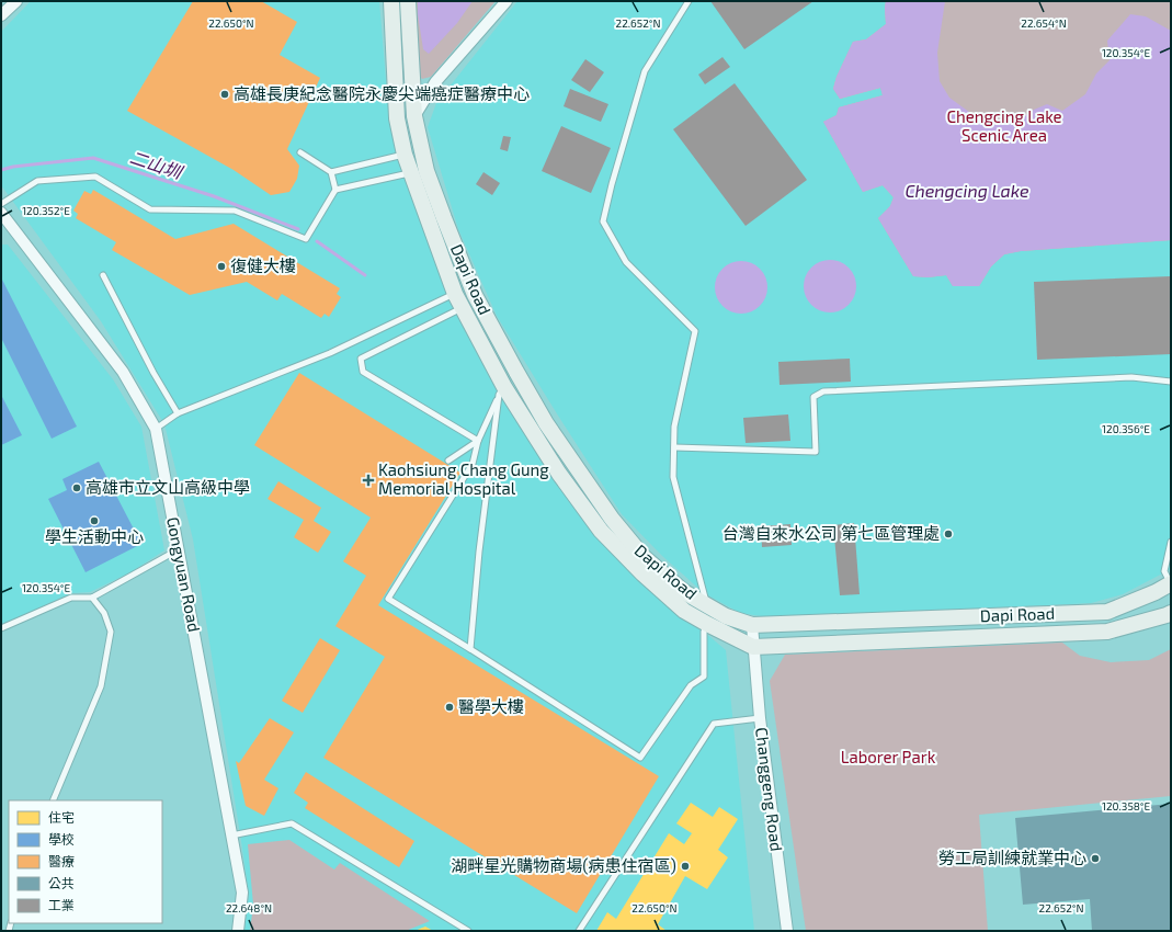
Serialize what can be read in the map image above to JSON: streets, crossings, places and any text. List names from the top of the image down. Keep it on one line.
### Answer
{"streets":{"main road":["Dapi Road"],"street":["Gongyuan Road","Changgeng Road"]},"crossings":[["Dapi Road","Gongyuan Road"],["Dapi Road","Changgeng Road"]],"water":["二山圳","Chengcing Lake"],"parks":["Chengcing Lake Scenic Area","Laborer Park"],"places":{"other":["高雄長庚紀念醫院永慶尖端癌症醫療中心","復健大樓","高雄市立文山高級中學","學生活動中心","台灣自來水公司 第七區管理處","醫學大樓","勞工局訓練就業中心","湖畔星光購物商場(病患住宿區)"],"health":["Kaohsiung Chang Gung Memorial Hospital"]},"legend":["住宅","學校","醫療","公共","工業"],"coordinates":["22.650°N","22.652°N","22.654°N","120.354°E","120.352°E","120.356°E","120.358°E","22.648°N"]}
